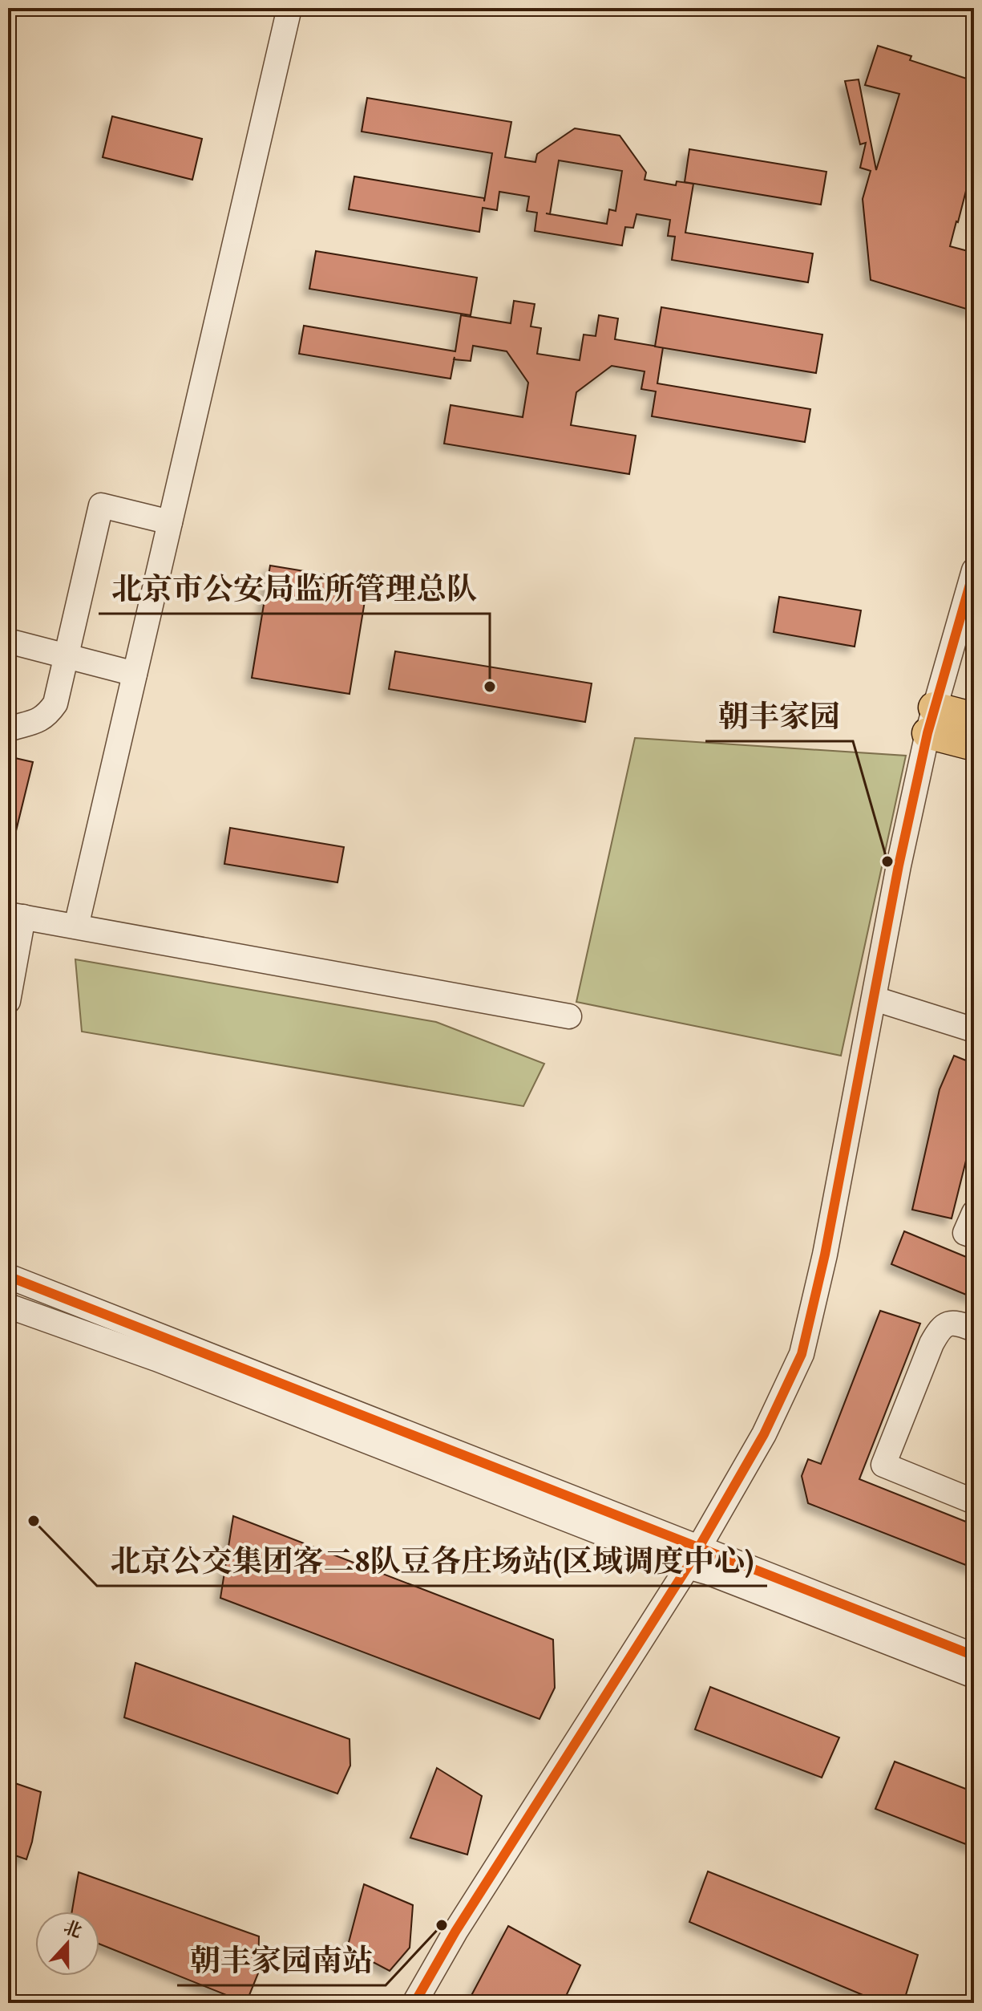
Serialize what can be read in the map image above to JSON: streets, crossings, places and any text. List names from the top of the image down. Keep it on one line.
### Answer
{"places":["北京市公安局监所管理总队","朝丰家园","北京公交集团客二8队豆各庄场站(区域调度中心)","朝丰家园南站"],"north":"top"}
